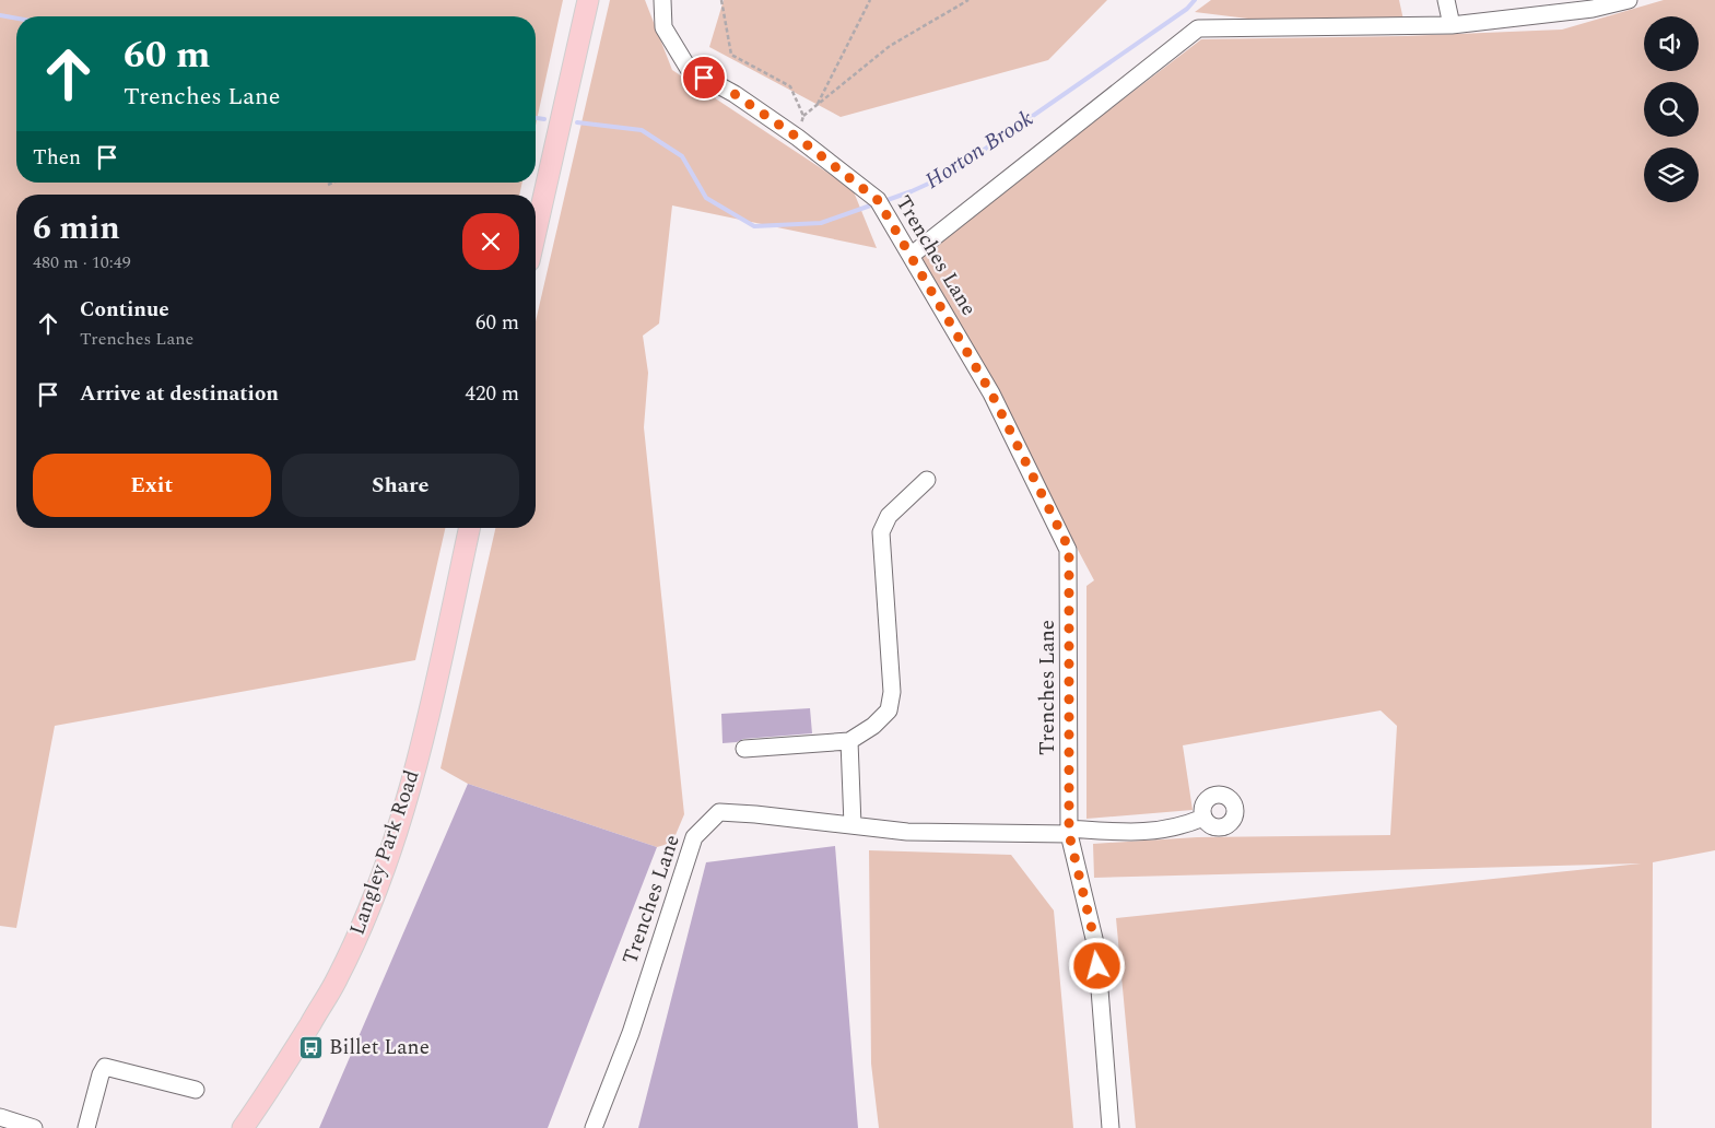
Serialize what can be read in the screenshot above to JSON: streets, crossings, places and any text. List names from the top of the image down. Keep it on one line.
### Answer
{"streets":{"main road":["Langley Park Road"],"street":["Trenches Lane"]},"water":["Horton Brook"],"places":{"bus stop":["Billet Lane"]},"page":{"turn":["60 m","Trenches Lane"],"then":"Then","heading":["6 min","480 m · 10:49"],"list":[{"name":"Continue","note":"Trenches Lane","value":"60 m"},{"name":"Arrive at destination","value":"420 m"}],"buttons":["Exit","Share"]}}
